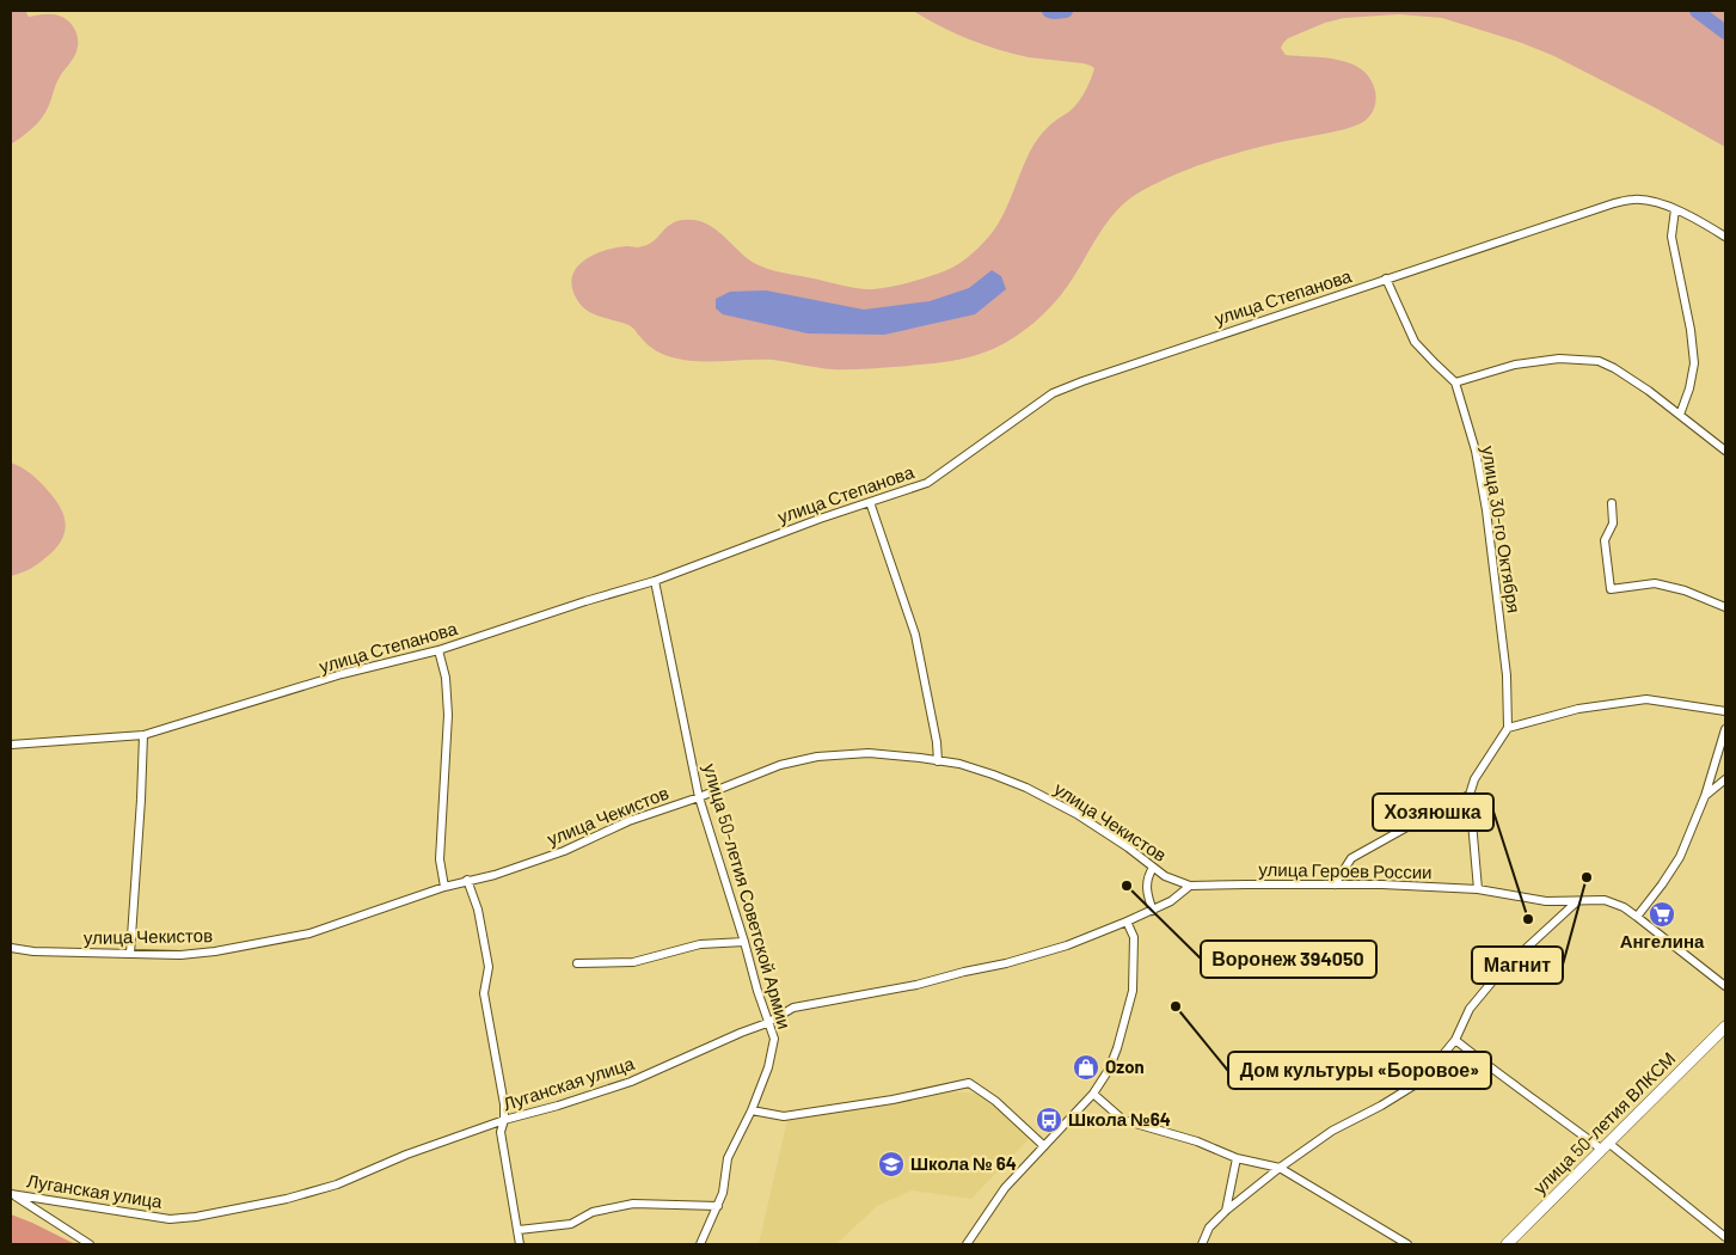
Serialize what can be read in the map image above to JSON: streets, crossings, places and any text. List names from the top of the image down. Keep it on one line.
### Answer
{"streets":{"street":["улица Степанова","улица 30-го Октября","улица Чекистов","улица Героев России","улица 50-летия Советской Армии","Луганская улица","улица 50-летия ВЛКСМ"]},"crossings":[["улица Степанова","улица 50-летия Советской Армии"],["улица Чекистов","улица Героев России"],["улица Чекистов","улица 50-летия Советской Армии"],["улица 50-летия Советской Армии","Луганская улица"]],"places":{"other":["Магнит","Воронеж 394050","Хозяюшка","Дом культуры «Боровое»"],"supermarket":["Ангелина"],"shop":["Ozon"],"bus stop":["Школа №64"],"school or university":["Школа № 64"]}}
